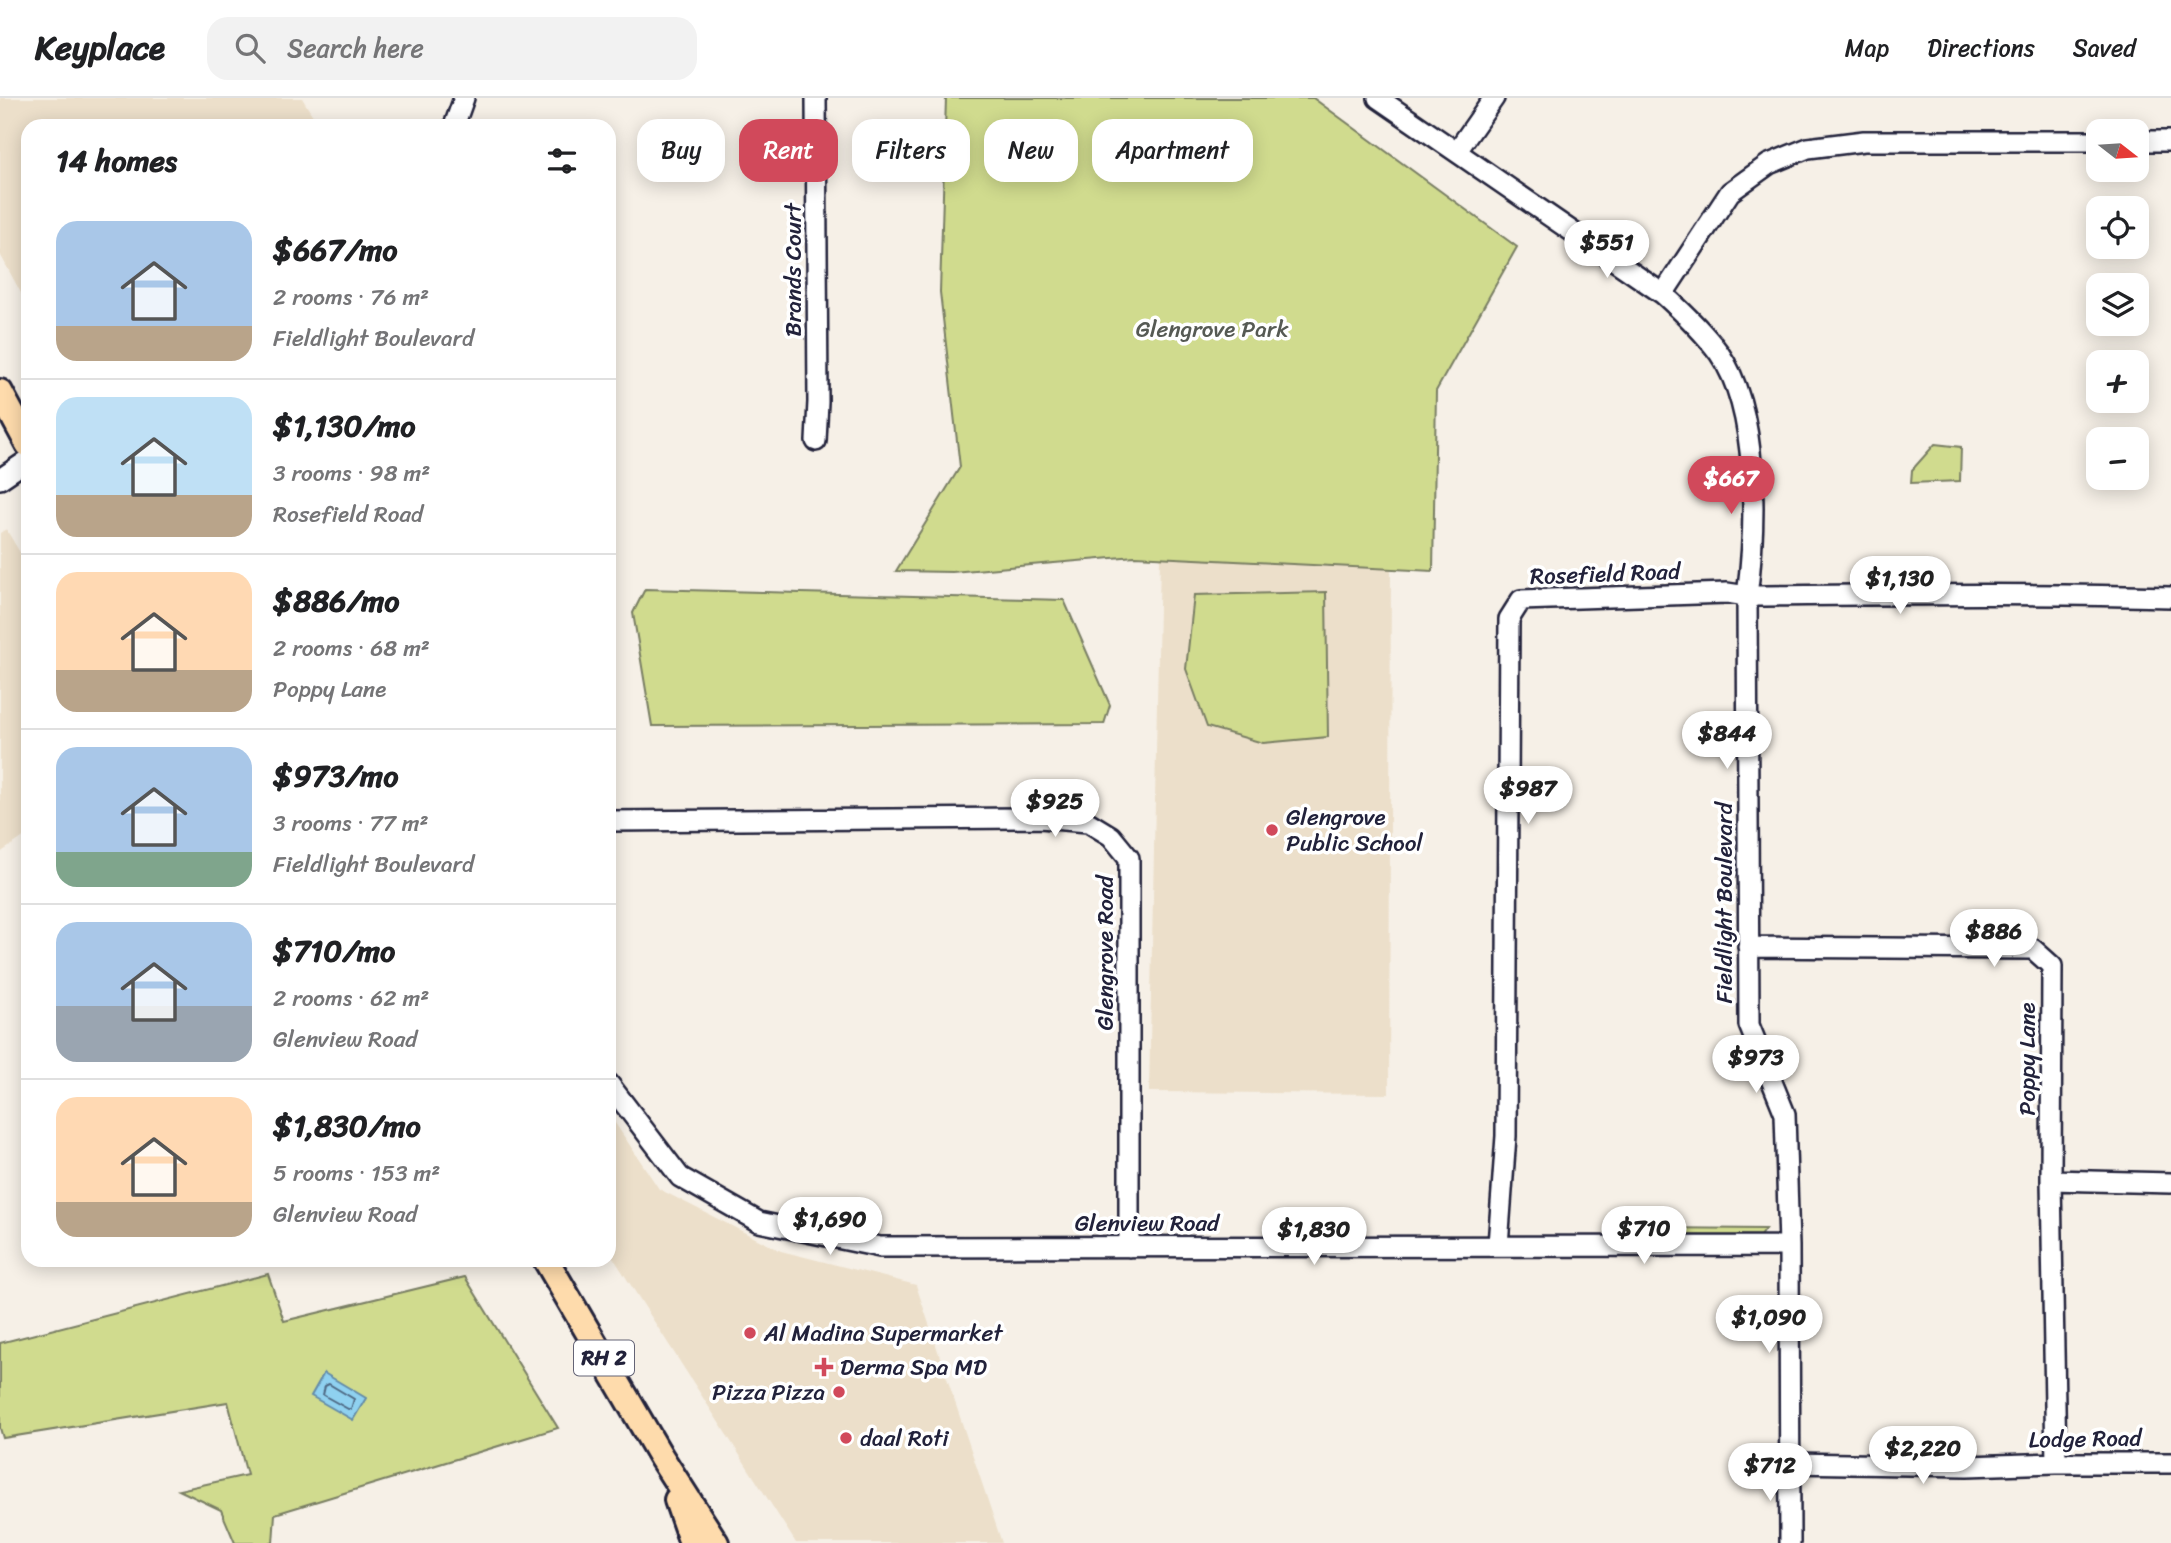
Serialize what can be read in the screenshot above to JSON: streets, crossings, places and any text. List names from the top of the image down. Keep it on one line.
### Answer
{"streets":{"main road":["RH 2"],"street":["Brands Court","Rosefield Road","Fieldlight Boulevard","Glengrove Road","Poppy Lane","Glenview Road","Lodge Road"]},"crossings":[["Rosefield Road","Fieldlight Boulevard"],["Rosefield Road","Glenview Road"],["Fieldlight Boulevard","Poppy Lane"],["Fieldlight Boulevard","Glenview Road"],["Fieldlight Boulevard","Lodge Road"],["Glengrove Road","Glenview Road"],["Poppy Lane","Lodge Road"]],"parks":["Glengrove Park"],"places":{"other":["Glengrove Public School","Al Madina Supermarket","Pizza Pizza","daal Roti"],"health":["Derma Spa MD"]},"north":"right","page":{"header":"Keyplace","search":"Search here","nav":["Map","Directions","Saved"],"map_buttons":["+","−"],"chip":["Buy","Rent","Filters","New","Apartment"],"heading":"14 homes","list":[{"name":"$667/mo","note":"2 rooms · 76 m² · Fieldlight Boulevard"},{"name":"$1,130/mo","note":"3 rooms · 98 m² · Rosefield Road"},{"name":"$886/mo","note":"2 rooms · 68 m² · Poppy Lane"},{"name":"$973/mo","note":"3 rooms · 77 m² · Fieldlight Boulevard"},{"name":"$710/mo","note":"2 rooms · 62 m² · Glenview Road"},{"name":"$1,830/mo","note":"5 rooms · 153 m² · Glenview Road"}],"price":["$551","$667","$1,130","$844","$987","$925","$886","$973","$1,690","$710","$1,830","$1,090","$2,220","$712"]}}
